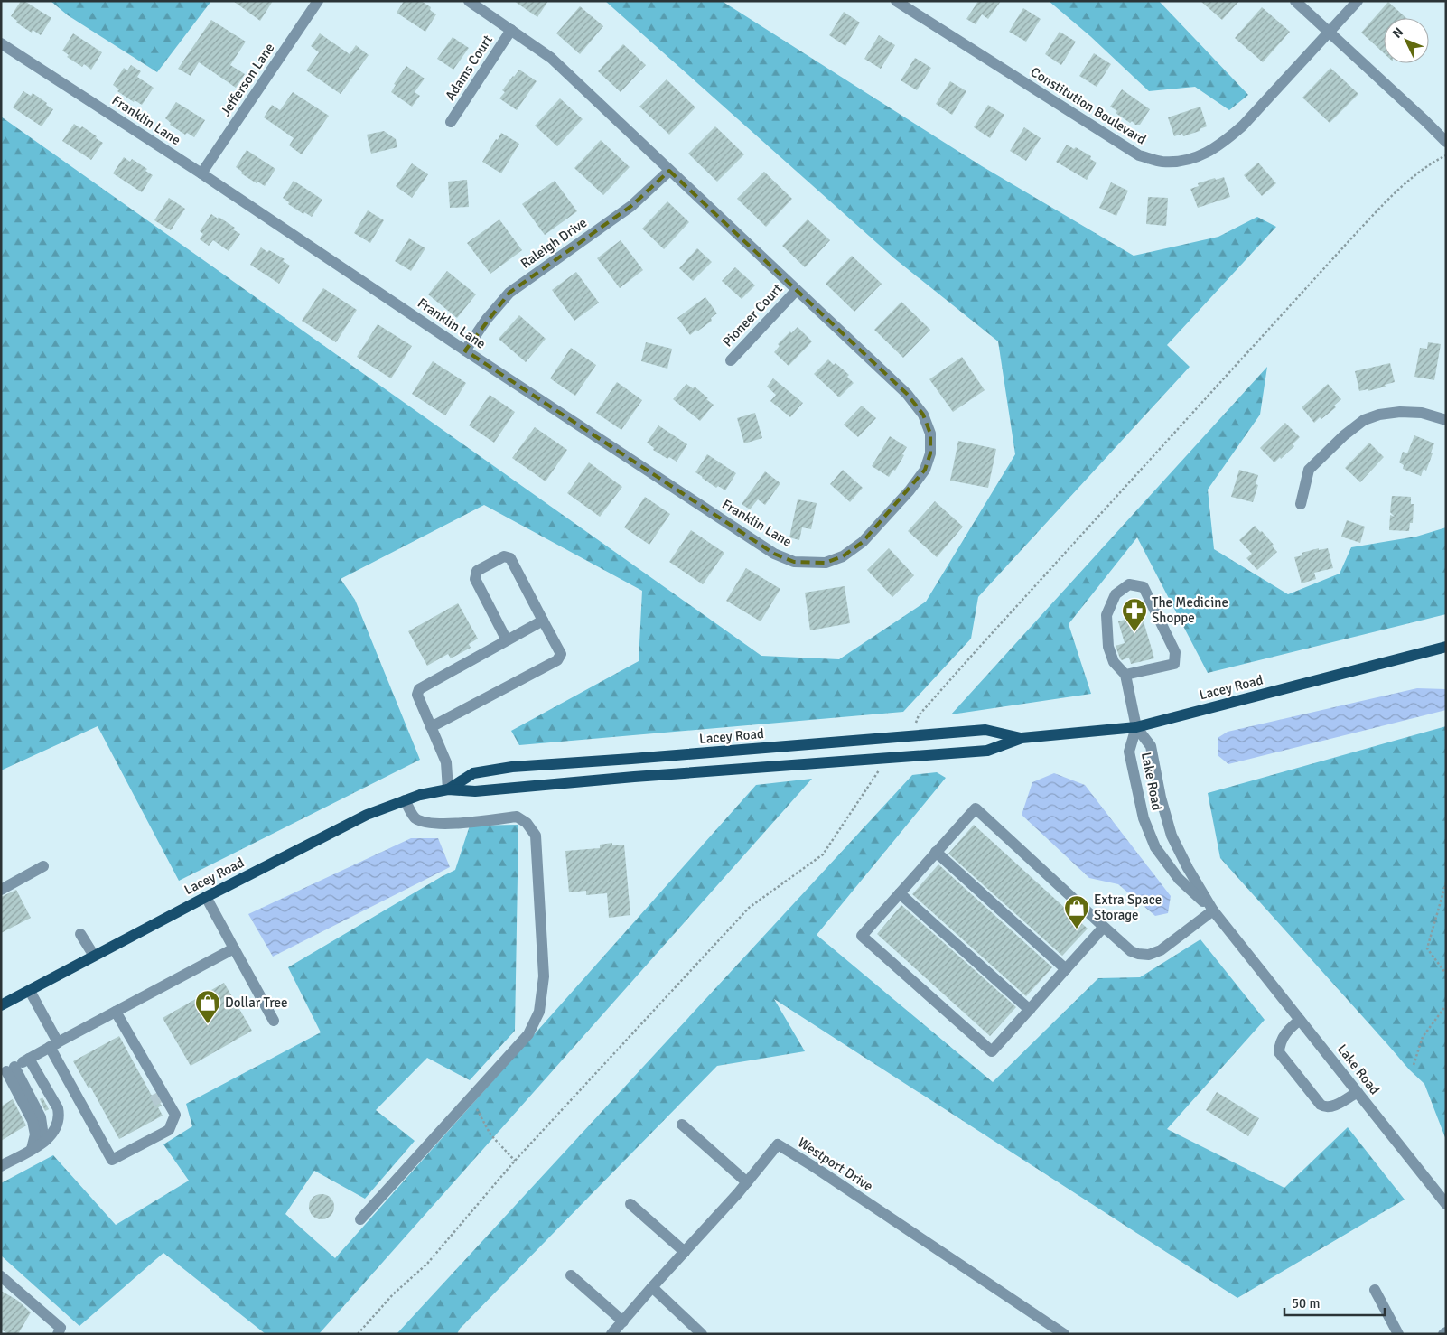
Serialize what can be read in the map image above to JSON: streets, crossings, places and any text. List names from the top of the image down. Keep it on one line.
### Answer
{"streets":{"main road":["Lacey Road"],"street":["Adams Court","Jefferson Lane","Constitution Boulevard","Franklin Lane","Raleigh Drive","Pioneer Court","Lake Road","Westport Drive"]},"crossings":[["Adams Court","Franklin Lane"],["Jefferson Lane","Franklin Lane"],["Franklin Lane","Raleigh Drive"],["Franklin Lane","Pioneer Court"],["Lacey Road","Lake Road"]],"places":{"pharmacy":["The Medicine Shoppe"],"shop":["Extra Space Storage","Dollar Tree"]},"scale_bar":"50 m","north":"top left"}
